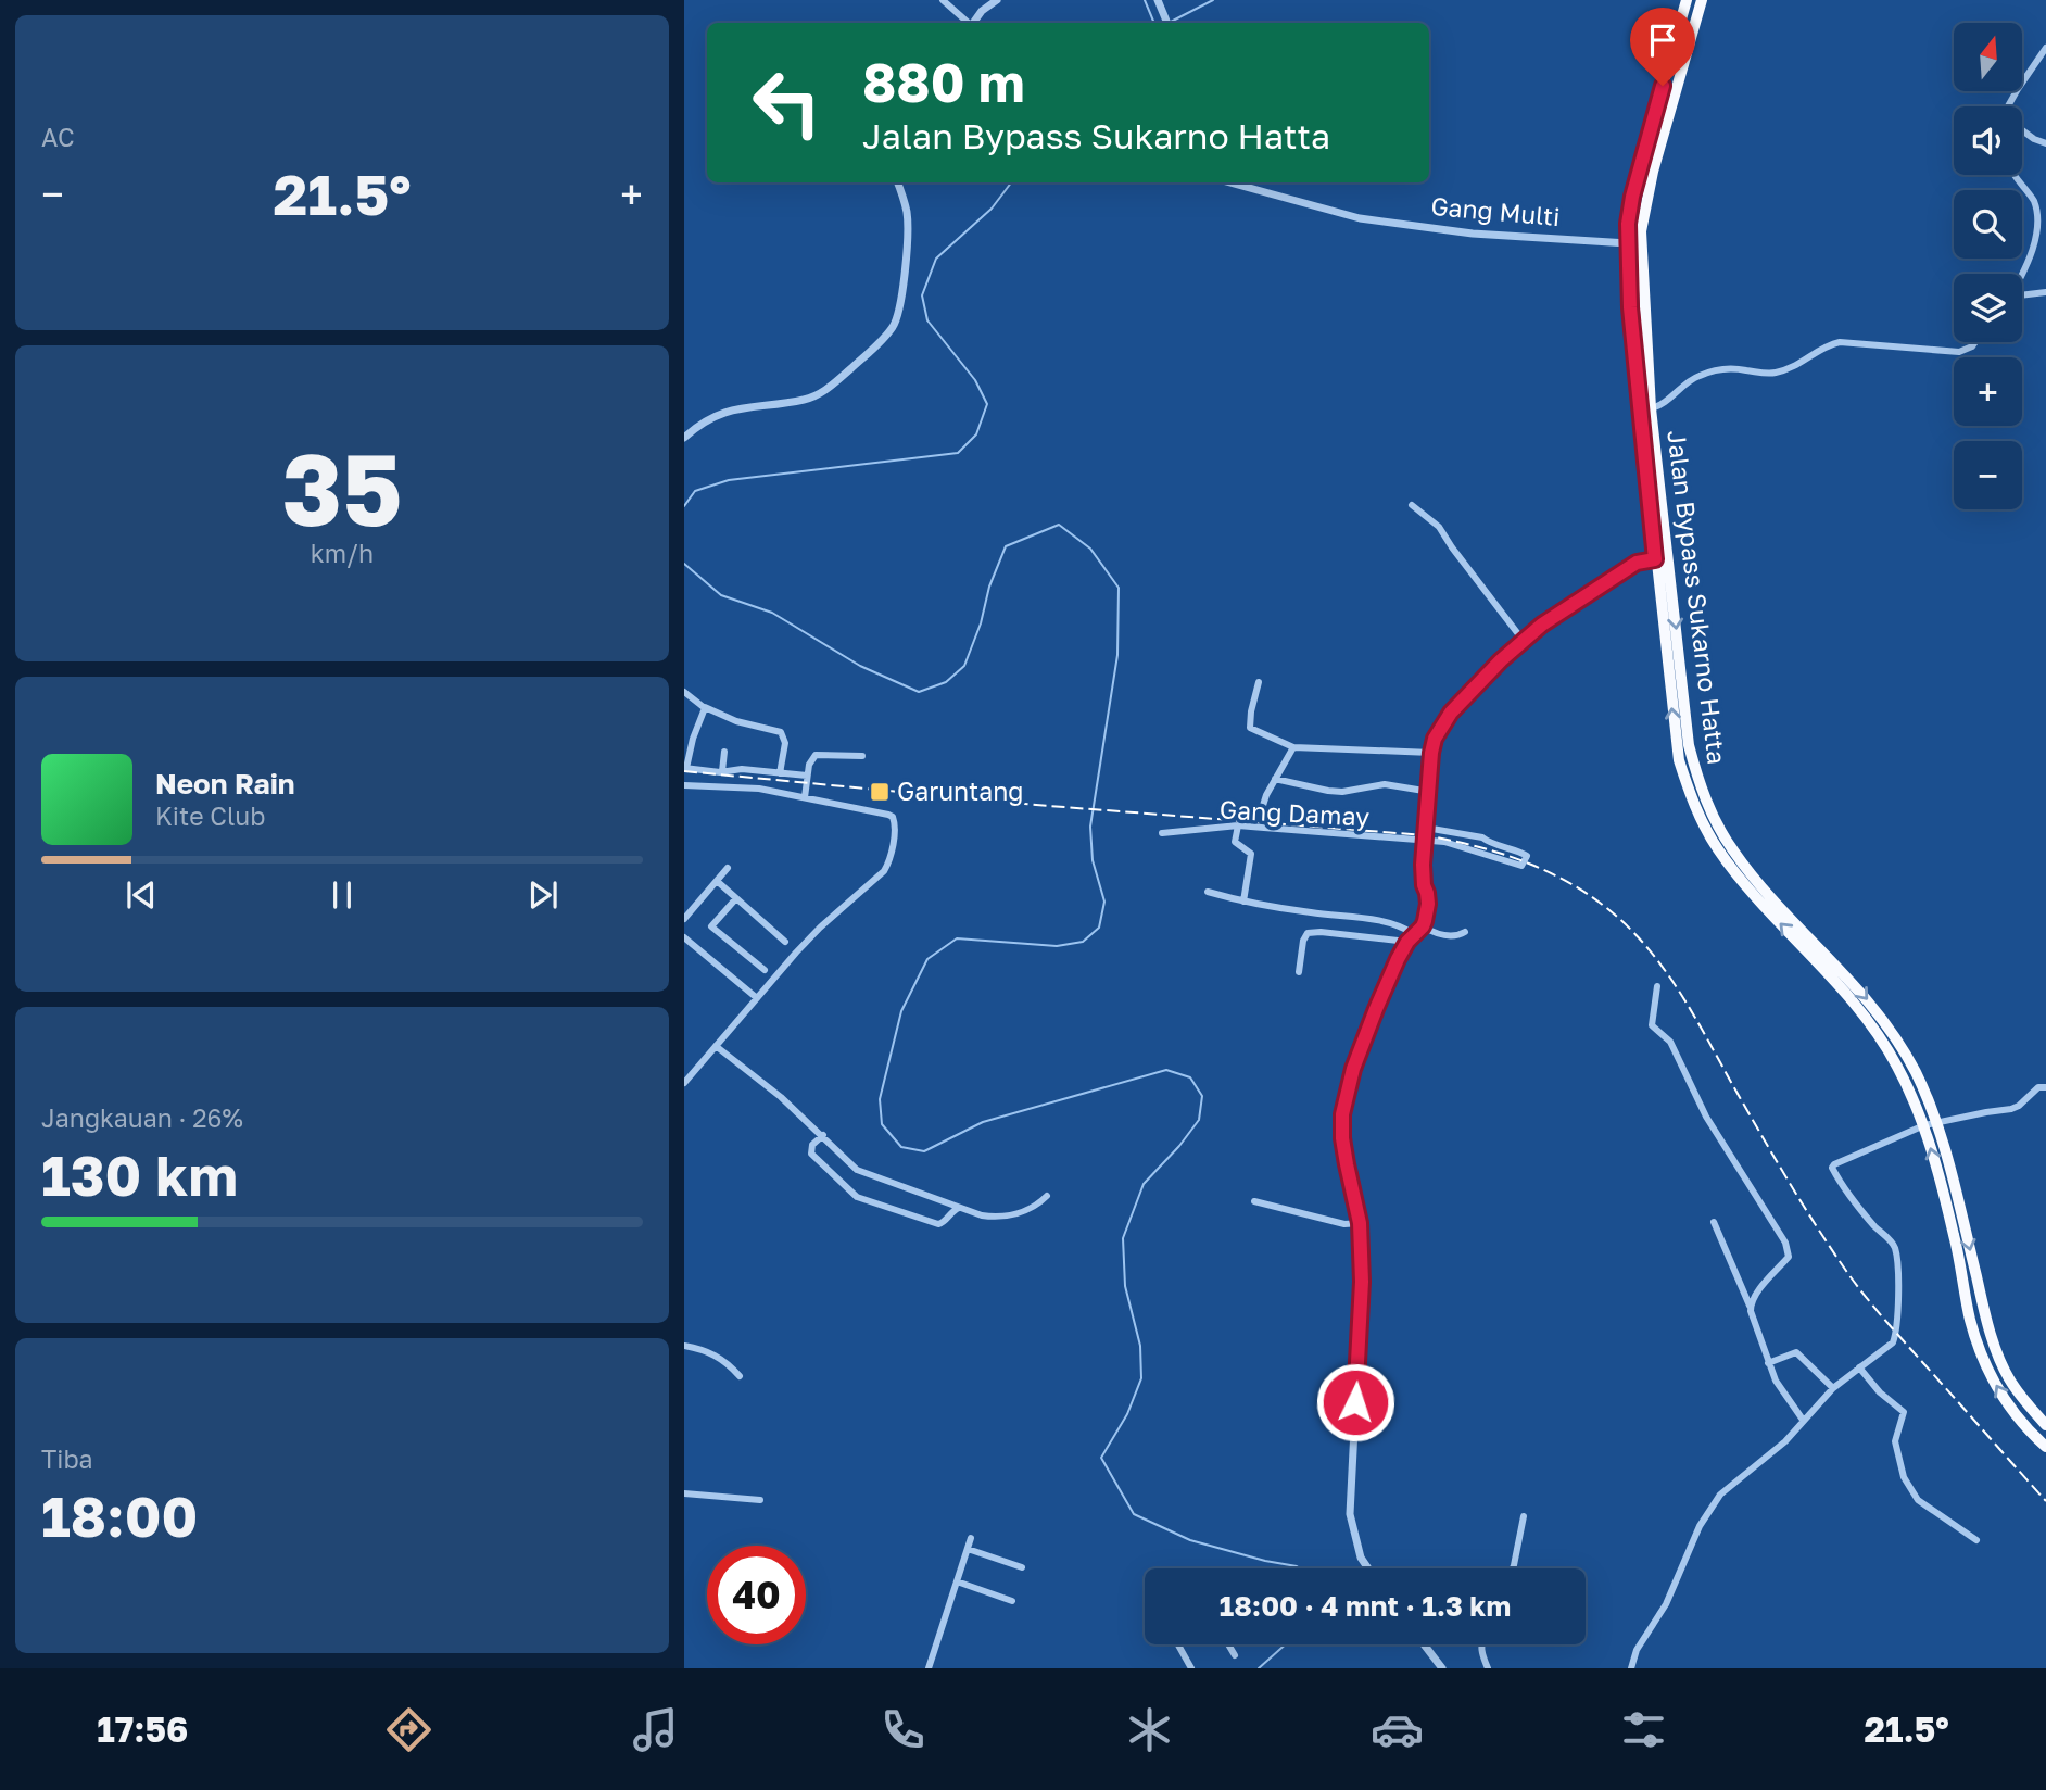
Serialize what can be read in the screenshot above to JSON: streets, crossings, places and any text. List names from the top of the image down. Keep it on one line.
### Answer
{"streets":{"highway":["Jalan Bypass Sukarno Hatta"],"street":["Gang Multi","Gang Damay"]},"crossings":[["Gang Multi","Jalan Bypass Sukarno Hatta"]],"places":{"transit":["Garuntang"]},"north":"top","page":{"tile":["AC",["35","km/h"],["Jangkauan · 26%","130 km"],["Tiba","18:00"]],"map_buttons":["+","−"],"turn":["880 m","Jalan Bypass Sukarno Hatta"],"heat":["−","21.5°","+"],"song":["Neon Rain","Kite Club"],"limit":"40","trip":"18:00 · 4 mnt · 1.3 km","tabs":["17:56","21.5°"]}}
